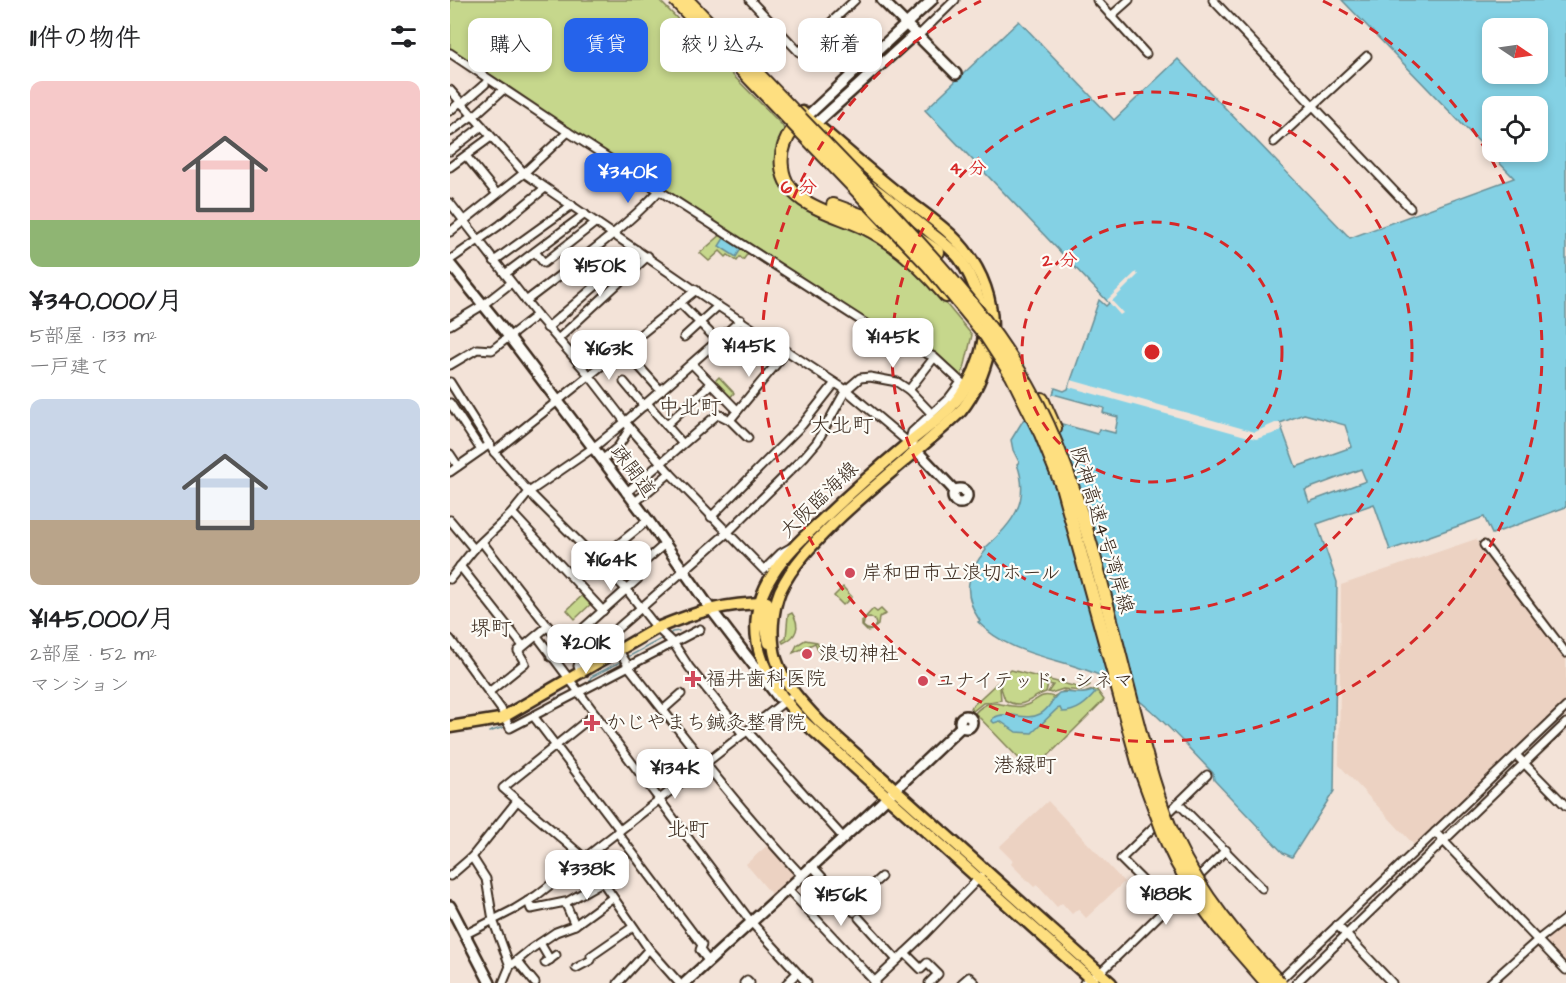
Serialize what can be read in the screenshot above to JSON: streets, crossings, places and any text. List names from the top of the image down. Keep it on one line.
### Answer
{"streets":{"highway":["阪神高速4号湾岸線"],"main road":["大阪臨海線"],"street":["疎開道"]},"crossings":[["疎開道","大阪臨海線"]],"districts":["中北町","大北町","堺町","港緑町","北町"],"places":{"other":["岸和田市立浪切ホール","浪切神社","ユナイテッド・シネマ"],"health":["福井歯科医院","かじやまち鍼灸整骨院"]},"north":"right","page":{"heading":"11件の物件","chip":["購入","賃貸","絞り込み","新着"],"list":[{"name":"¥340,000/月","note":"5部屋 · 133 m² · 一戸建て"},{"name":"¥145,000/月","note":"2部屋 · 52 m² · マンション"}],"price":["¥340K","¥150K","¥145K","¥145K","¥163K","¥164K","¥201K","¥134K","¥338K","¥188K","¥156K"]},"rings":["4 分","6 分","2 分"]}
